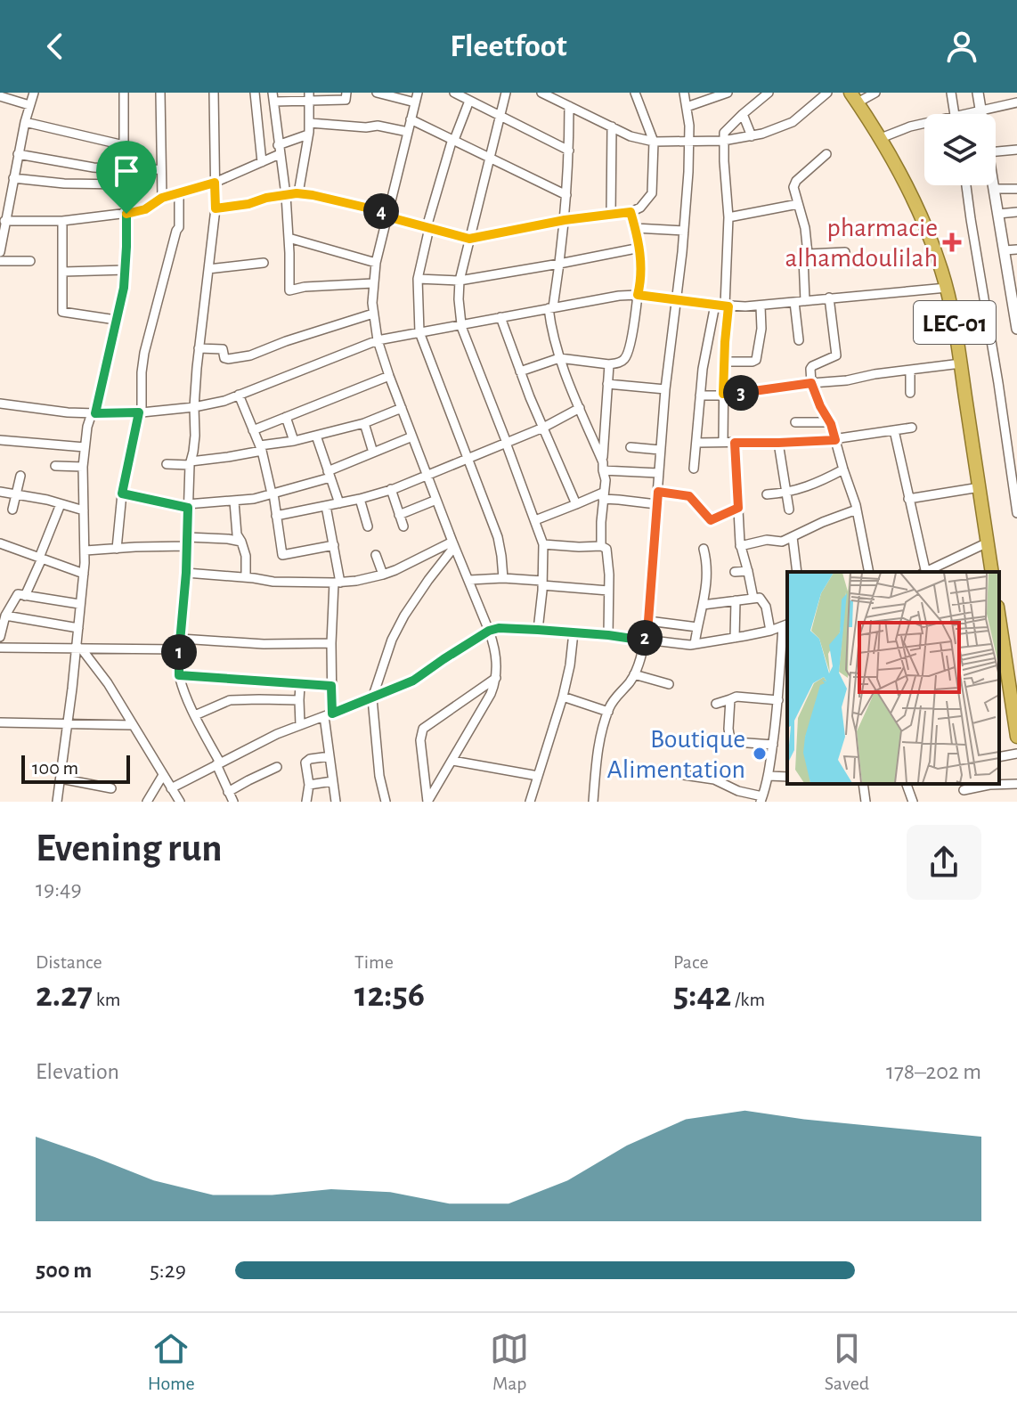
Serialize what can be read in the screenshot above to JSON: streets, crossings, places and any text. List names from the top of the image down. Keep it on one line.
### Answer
{"streets":{"highway":["LEC-01"]},"places":{"health":["pharmacie alhamdoulilah"],"other":["Boutique Alimentation"]},"scale_bar":"100 m","page":{"header":"Fleetfoot","pins":["4","3","2","1"],"scale":"100 m","heading":["Evening run","19:49"],"stats":[["Distance","2.27 km"],["Time","12:56"],["Pace","5:42 /km"]],"chart":["Elevation","178–202 m"],"list":[{"name":"500 m","note":"5:29"}],"tabs":["Home","Map","Saved"]}}
